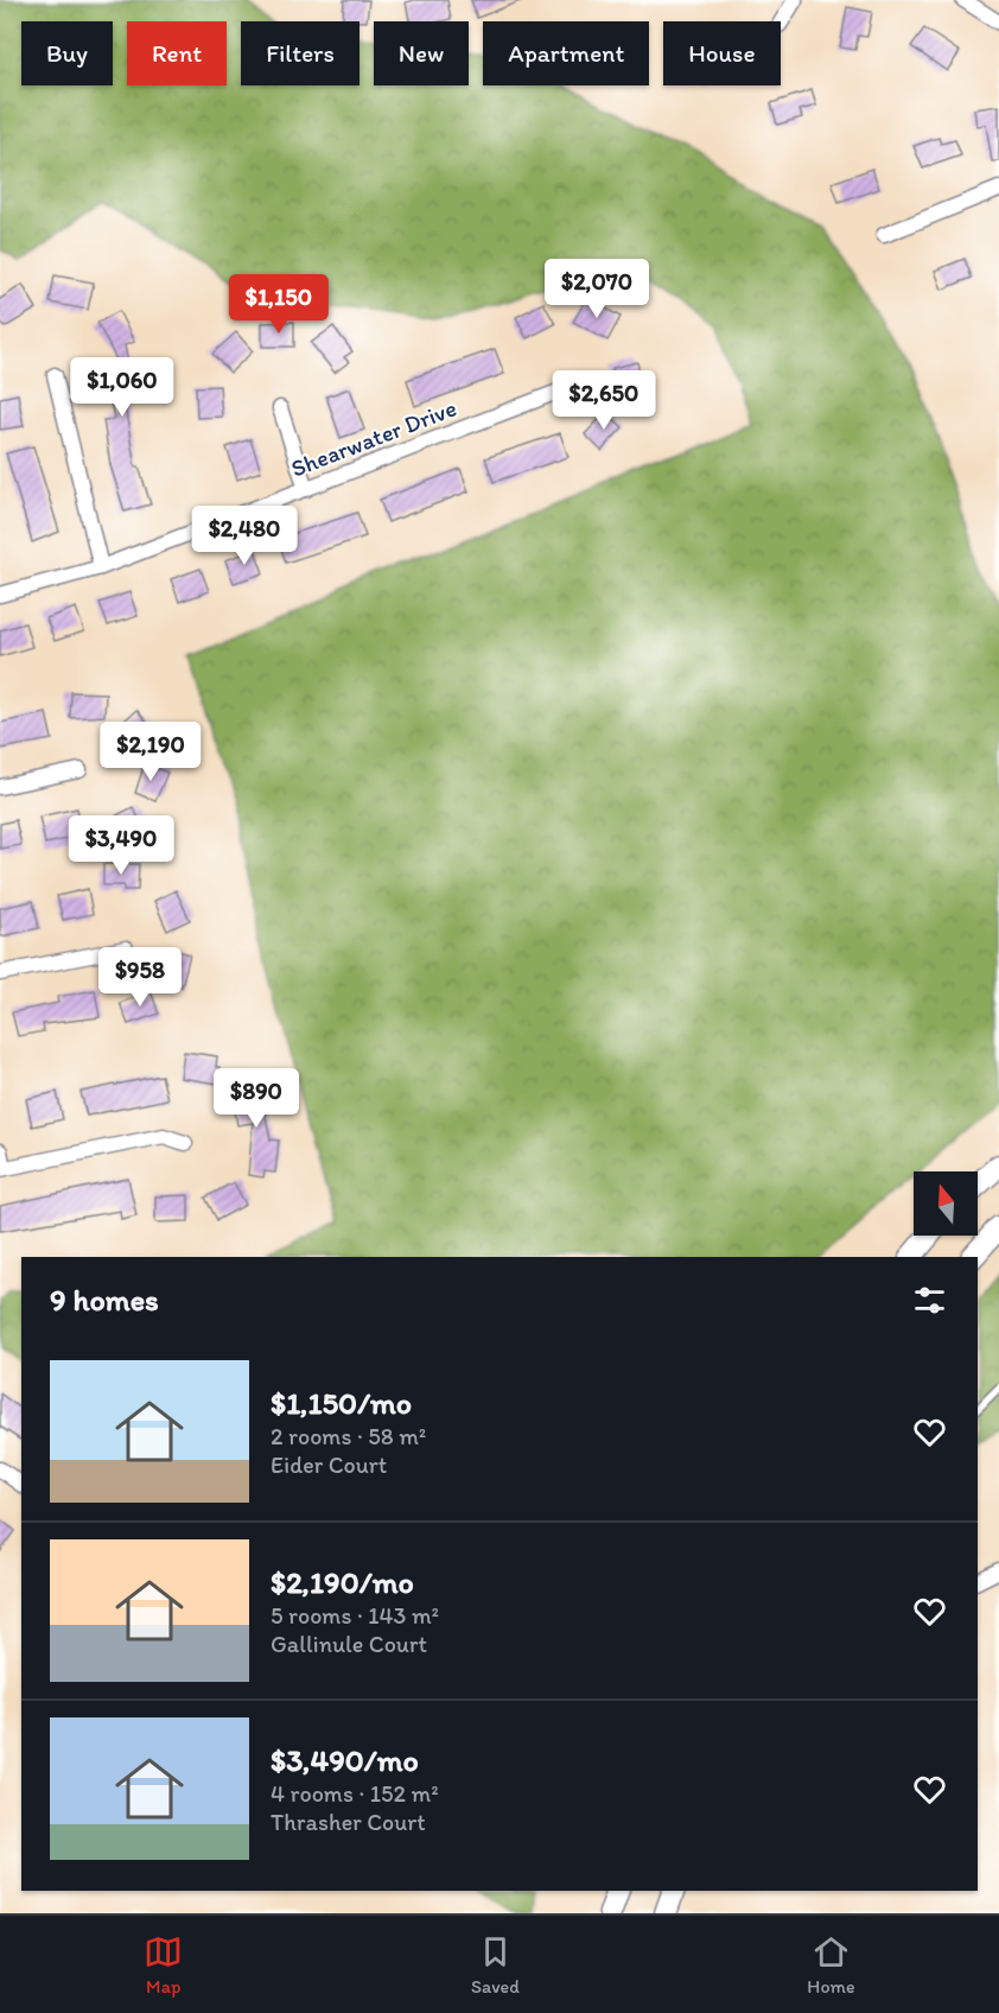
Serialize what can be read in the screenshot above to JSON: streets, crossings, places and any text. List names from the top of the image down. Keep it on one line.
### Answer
{"streets":{"street":["Shearwater Drive"]},"north":"top","page":{"chip":["Buy","Rent","Filters","New","Apartment","House"],"price":["$2,070","$1,150","$1,060","$2,650","$2,480","$2,190","$3,490","$958","$890"],"heading":"9 homes","list":[{"name":"$1,150/mo","note":"2 rooms · 58 m² · Eider Court"},{"name":"$2,190/mo","note":"5 rooms · 143 m² · Gallinule Court"},{"name":"$3,490/mo","note":"4 rooms · 152 m² · Thrasher Court"}],"tabs":["Map","Saved","Home"]}}
